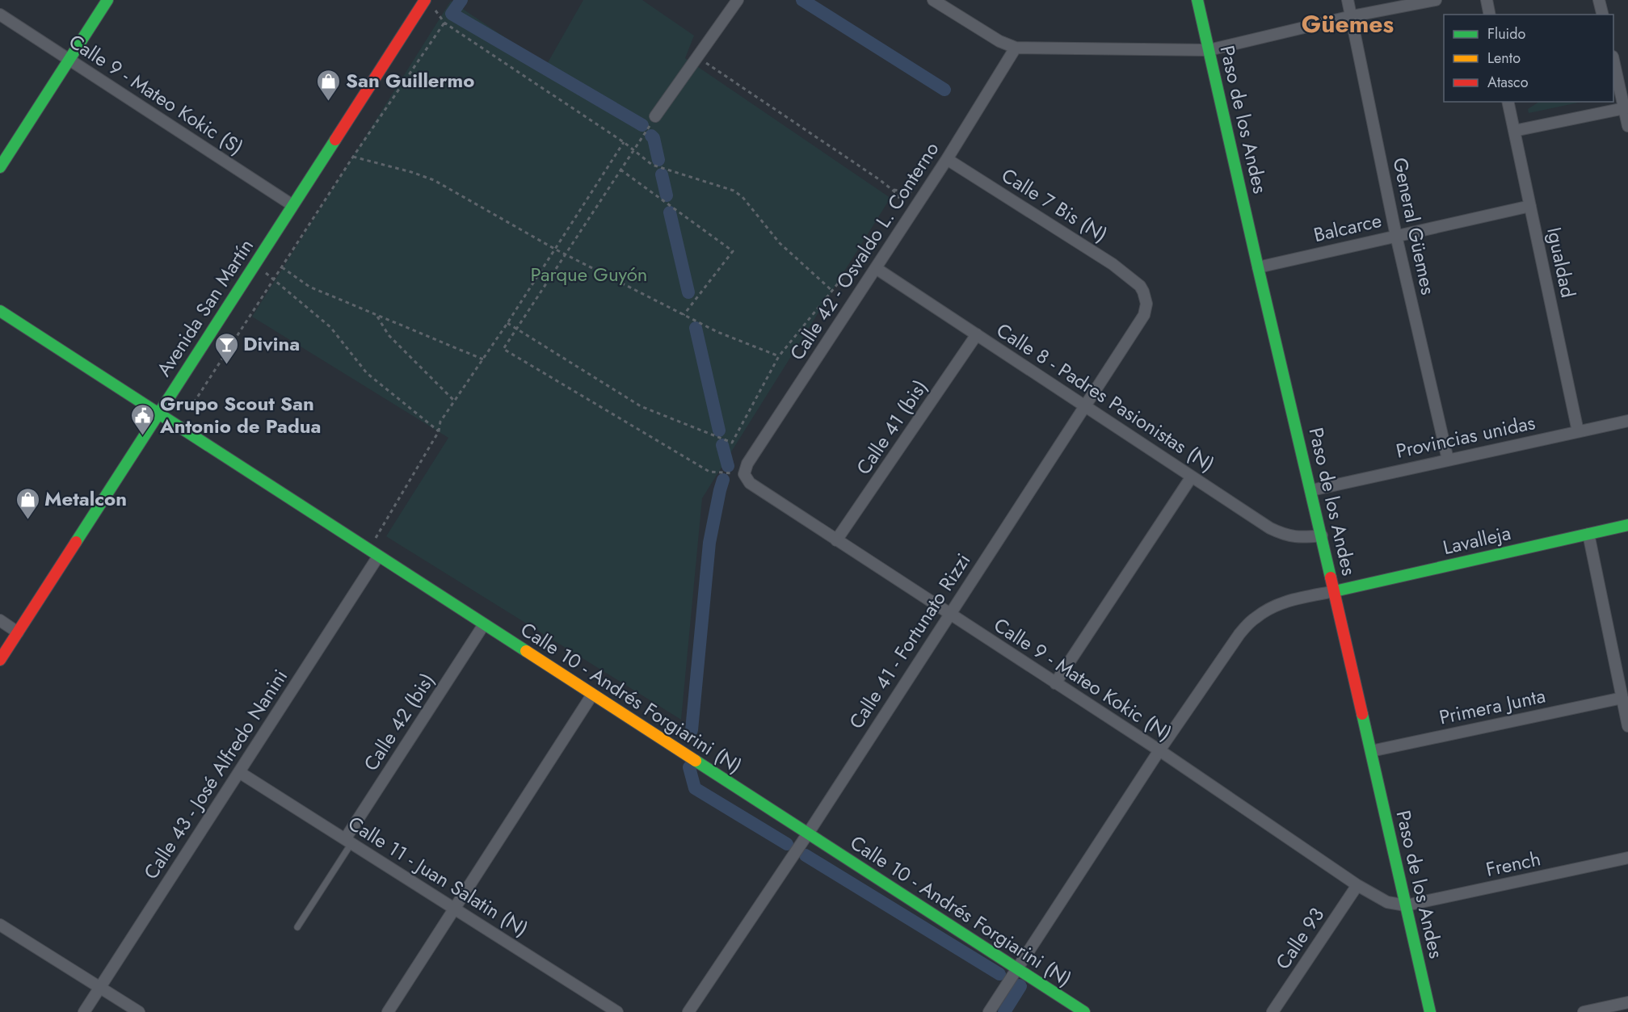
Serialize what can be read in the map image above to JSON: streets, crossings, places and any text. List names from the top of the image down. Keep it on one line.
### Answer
{"streets":{"street":["Calle 9 - Mateo Kokic (S)","Paso de los Andes","Calle 7 Bis (N)","General Güemes","Balcarce","Calle 42 - Osvaldo L. Conterno","Igualdad","Avenida San Martín","Calle 8 - Padres Pasionistas (N)","Calle 41 (bis)","Provincias unidas","Lavalleja","Calle 41 - Fortunato Rizzi","Calle 9 - Mateo Kokic (N)","Calle 10 - Andrés Forgiarini (N)","Primera Junta","Calle 42 (bis)","Calle 43 - José Alfredo Nanini","French","Calle 11 - Juan Salatin (N)","Calle 93"]},"crossings":[["Calle 9 - Mateo Kokic (S)","Avenida San Martín"],["Paso de los Andes","Balcarce"],["Paso de los Andes","Calle 8 - Padres Pasionistas (N)"],["Paso de los Andes","Provincias unidas"],["Paso de los Andes","Lavalleja"],["Paso de los Andes","Calle 9 - Mateo Kokic (N)"],["Paso de los Andes","Primera Junta"],["Paso de los Andes","French"],["Calle 7 Bis (N)","Calle 42 - Osvaldo L. Conterno"],["Calle 7 Bis (N)","Calle 41 - Fortunato Rizzi"],["General Güemes","Balcarce"],["General Güemes","Provincias unidas"],["Balcarce","Igualdad"],["Calle 42 - Osvaldo L. Conterno","Calle 8 - Padres Pasionistas (N)"],["Calle 42 - Osvaldo L. Conterno","Calle 9 - Mateo Kokic (N)"],["Igualdad","Provincias unidas"],["Avenida San Martín","Calle 10 - Andrés Forgiarini (N)"],["Calle 8 - Padres Pasionistas (N)","Calle 41 (bis)"],["Calle 8 - Padres Pasionistas (N)","Calle 41 - Fortunato Rizzi"],["Calle 41 (bis)","Calle 9 - Mateo Kokic (N)"],["Calle 41 - Fortunato Rizzi","Calle 9 - Mateo Kokic (N)"],["Calle 41 - Fortunato Rizzi","Calle 10 - Andrés Forgiarini (N)"],["Calle 9 - Mateo Kokic (N)","French"],["Calle 9 - Mateo Kokic (N)","Calle 93"],["Calle 10 - Andrés Forgiarini (N)","Calle 42 (bis)"],["Calle 10 - Andrés Forgiarini (N)","Calle 43 - José Alfredo Nanini"],["Calle 42 (bis)","Calle 11 - Juan Salatin (N)"],["Calle 43 - José Alfredo Nanini","Calle 11 - Juan Salatin (N)"]],"districts":["Güemes"],"parks":["Parque Guyón"],"places":{"shop":["San Guillermo","Metalcon"],"bar":["Divina"],"public building":["Grupo Scout San Antonio de Padua"]},"legend":["Fluido","Lento","Atasco"]}
